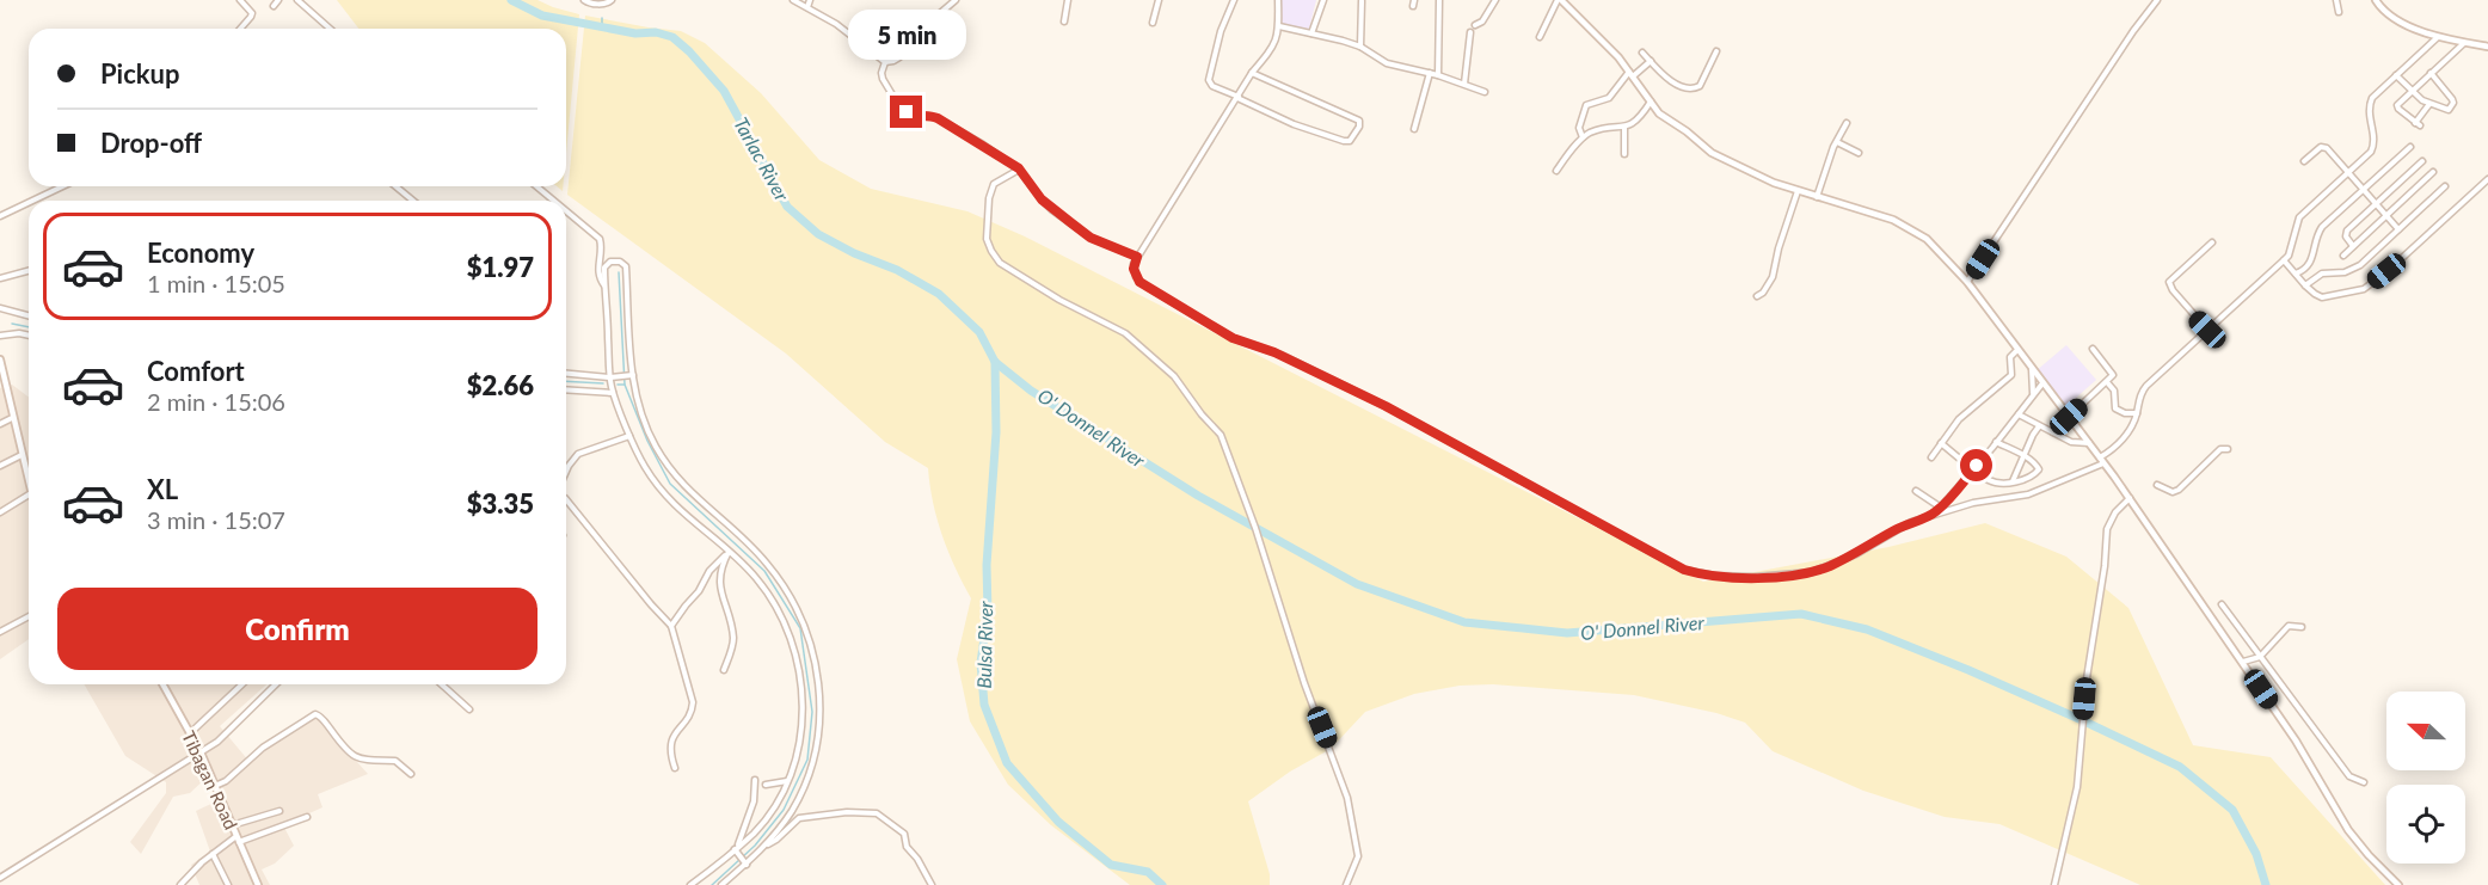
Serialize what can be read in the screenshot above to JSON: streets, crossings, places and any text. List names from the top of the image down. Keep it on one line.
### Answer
{"streets":{"street":["Tibagan Road"]},"water":["Tarlac River","O' Donnel River","Bulsa River"],"north":"left","page":{"bubble":"5 min","banner":["Pickup","Drop-off"],"list":[{"name":"Economy","note":"1 min · 15:05","value":"$1.97"},{"name":"Comfort","note":"2 min · 15:06","value":"$2.66"},{"name":"XL","note":"3 min · 15:07","value":"$3.35"}],"buttons":"Confirm"}}
